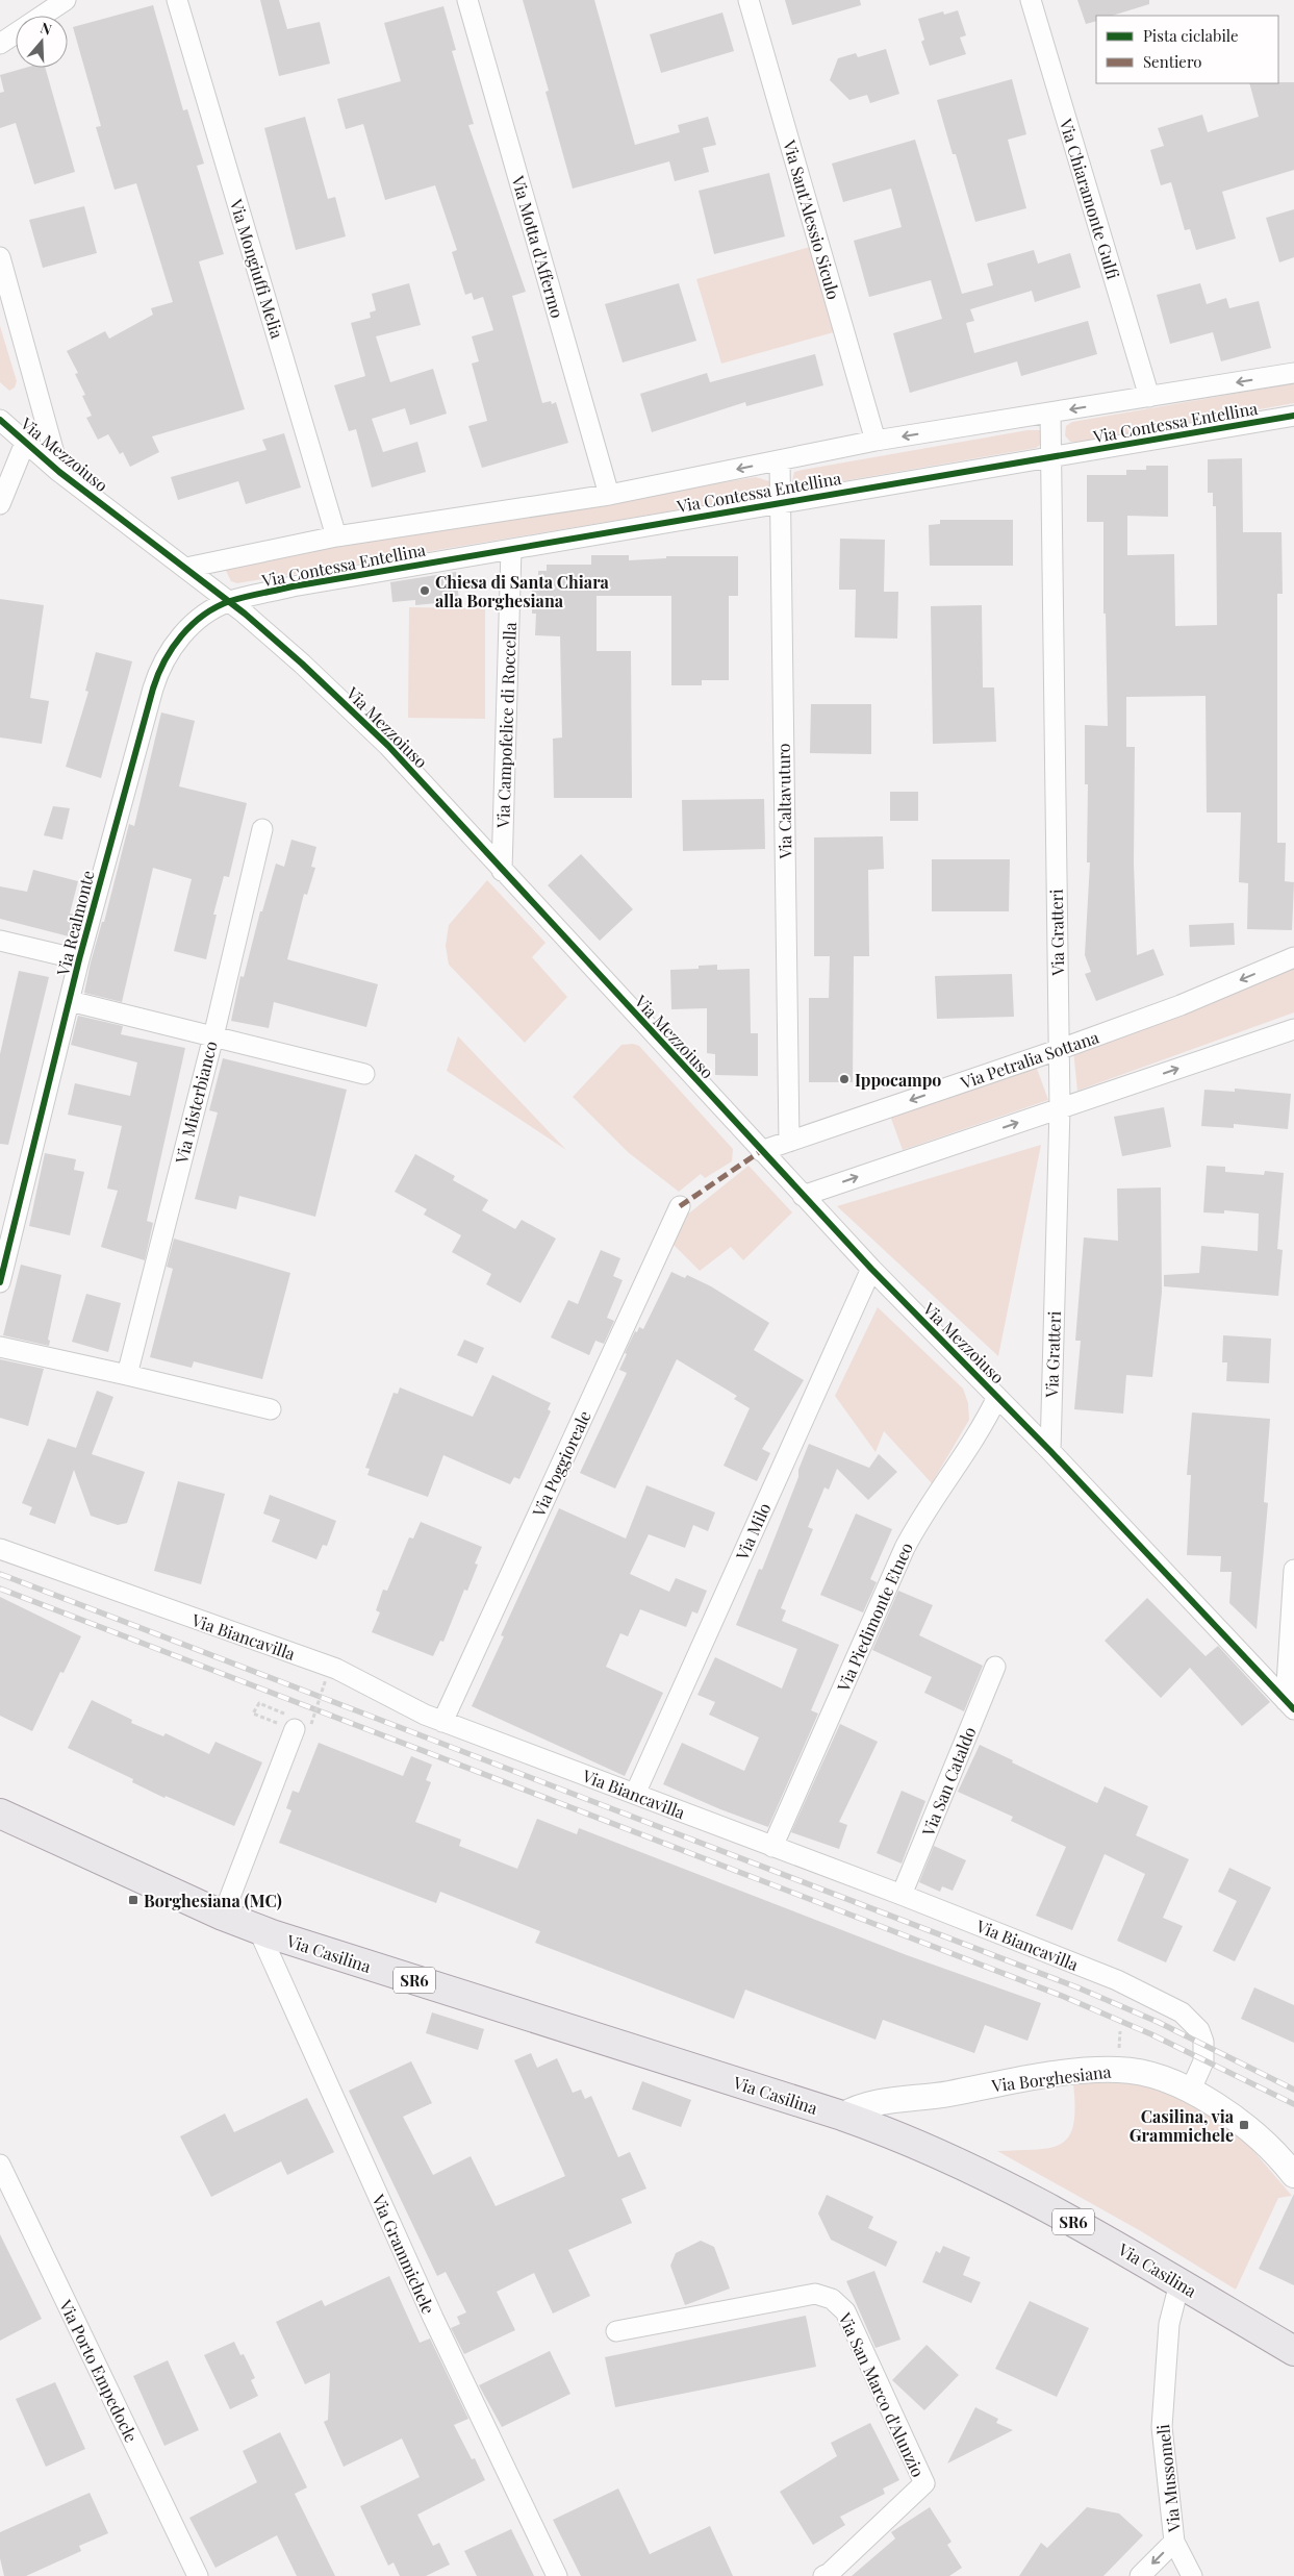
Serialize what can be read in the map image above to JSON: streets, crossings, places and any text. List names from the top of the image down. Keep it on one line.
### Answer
{"streets":{"main road":["Via Casilina","SR6"],"street":["Via Chiaramonte Gulfi","Via Sant'Alessio Siculo","Via Motta d'Affermo","Via Mongiuffi Melia","Via Contessa Entellina","Via Mezzoiuso","Via Campofelice di Roccella","Via Caltavuturo","Via Realmonte","Via Gratteri","Via Petralia Sottana","Via Misterbianco","Via Poggioreale","Via Milo","Via Piedimonte Etneo","Via Biancavilla","Via San Cataldo","Via Borghesiana","Via Grammichele","Via Porto Empedocle","Via San Marco d'Alunzio","Via Mussomeli"]},"crossings":[["Via Chiaramonte Gulfi","Via Contessa Entellina"],["Via Sant'Alessio Siculo","Via Contessa Entellina"],["Via Motta d'Affermo","Via Contessa Entellina"],["Via Mongiuffi Melia","Via Contessa Entellina"],["Via Contessa Entellina","Via Mezzoiuso"],["Via Contessa Entellina","Via Campofelice di Roccella"],["Via Contessa Entellina","Via Caltavuturo"],["Via Contessa Entellina","Via Realmonte"],["Via Contessa Entellina","Via Gratteri"],["Via Mezzoiuso","Via Campofelice di Roccella"],["Via Mezzoiuso","Via Realmonte"],["Via Mezzoiuso","Via Gratteri"],["Via Mezzoiuso","Via Petralia Sottana"],["Via Mezzoiuso","Via Milo"],["Via Mezzoiuso","Via Piedimonte Etneo"],["Via Caltavuturo","Via Petralia Sottana"],["Via Gratteri","Via Petralia Sottana"],["Via Poggioreale","Via Biancavilla"],["Via Milo","Via Biancavilla"],["Via Piedimonte Etneo","Via Biancavilla"],["Via Biancavilla","Via San Cataldo"],["Via Biancavilla","Via Borghesiana"],["Via Casilina","Via Borghesiana"],["Via Casilina","Via Grammichele"],["Via Casilina","Via Mussomeli"]],"places":{"other":["Chiesa di Santa Chiara alla Borghesiana","Ippocampo"],"transit":["Borghesiana (MC)","Casilina, via Grammichele"]},"legend":["Pista ciclabile","Sentiero"],"north":"top"}
